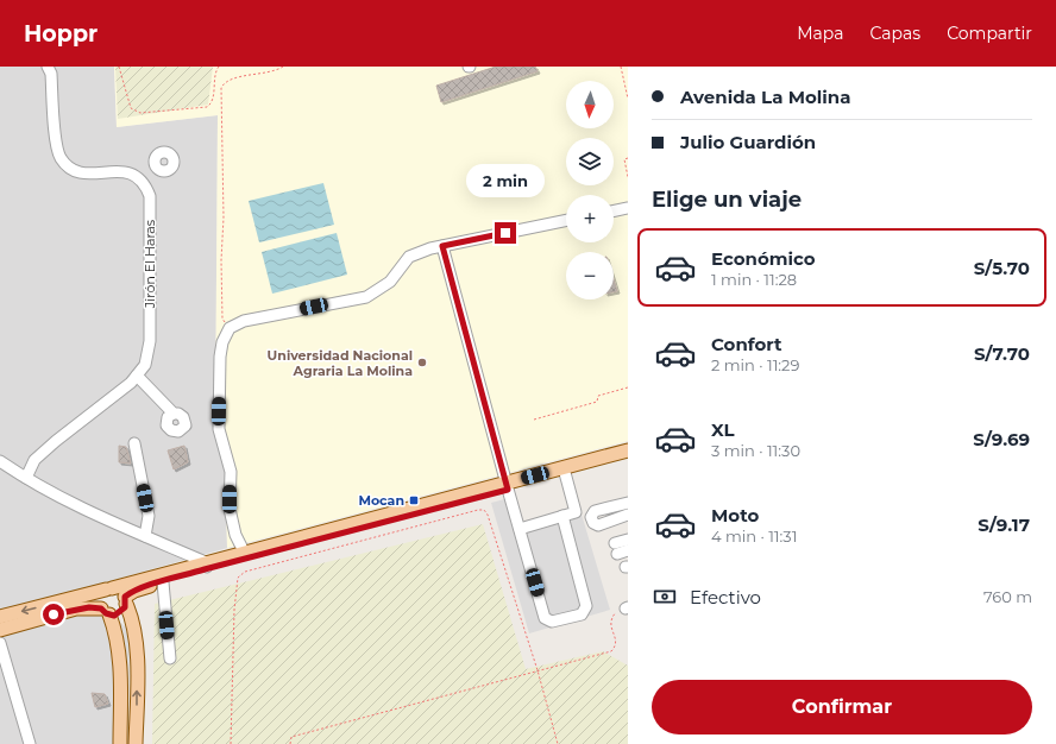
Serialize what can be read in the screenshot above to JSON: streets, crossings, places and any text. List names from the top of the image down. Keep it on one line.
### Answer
{"streets":{"street":["Jirón El Haras"]},"places":{"other":["Universidad Nacional Agraria La Molina"],"transit":["Mocan"]},"north":"bottom","page":{"header":"Hoppr","nav":["Mapa","Capas","Compartir"],"banner":["Avenida La Molina","Julio Guardión"],"map_buttons":["+","−"],"bubble":"2 min","heading":"Elige un viaje","list":[{"name":"Económico","note":"1 min · 11:28","value":"S/5.70"},{"name":"Confort","note":"2 min · 11:29","value":"S/7.70"},{"name":"XL","note":"3 min · 11:30","value":"S/9.69"},{"name":"Moto","note":"4 min · 11:31","value":"S/9.17"}],"pay":["Efectivo","760 m"],"buttons":"Confirmar"}}
